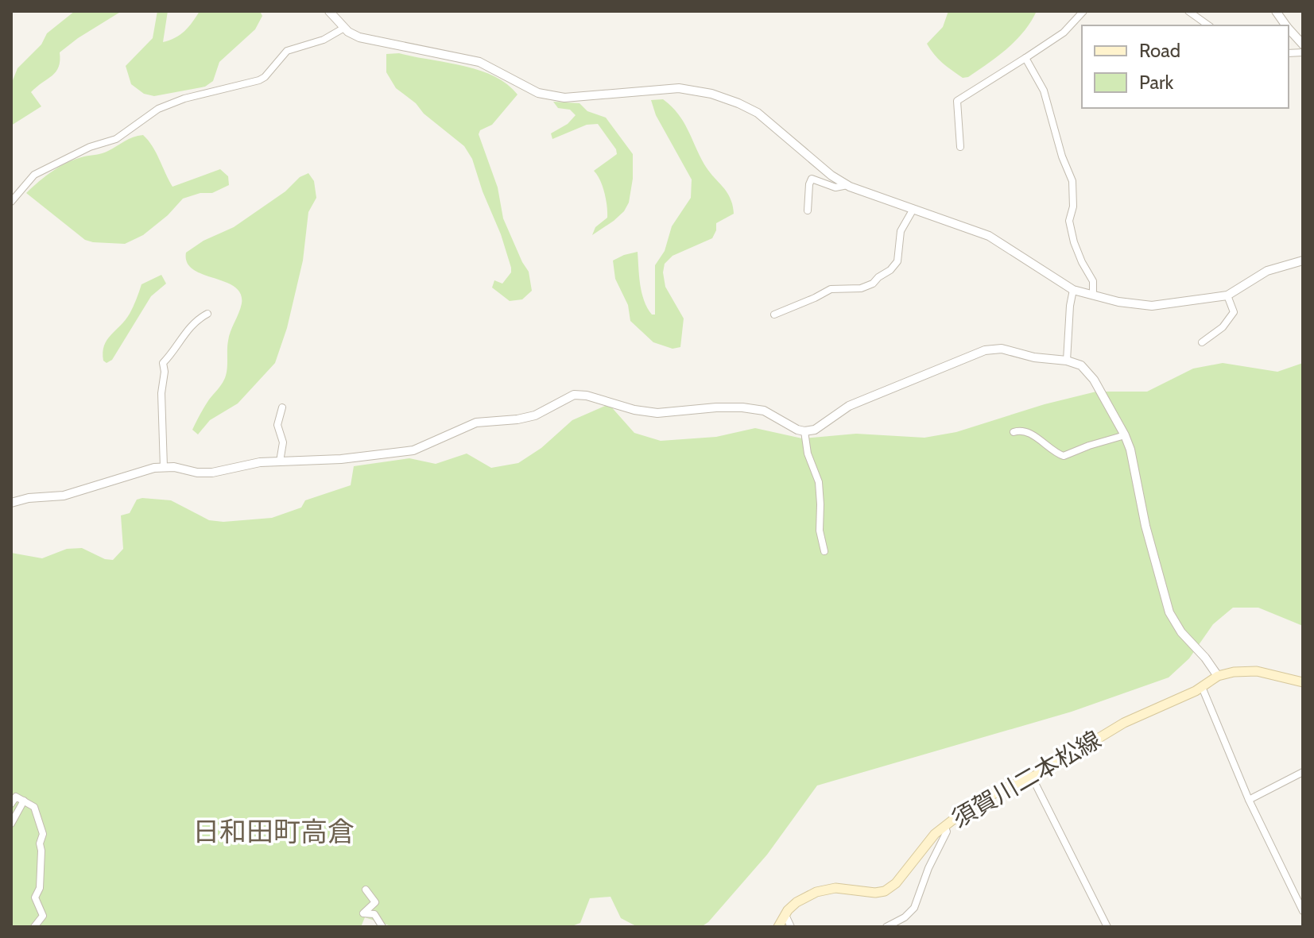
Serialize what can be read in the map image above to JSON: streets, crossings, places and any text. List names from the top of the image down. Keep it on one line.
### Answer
{"streets":{"main road":["須賀川二本松線"]},"districts":["日和田町高倉"],"legend":["Road","Park"]}
